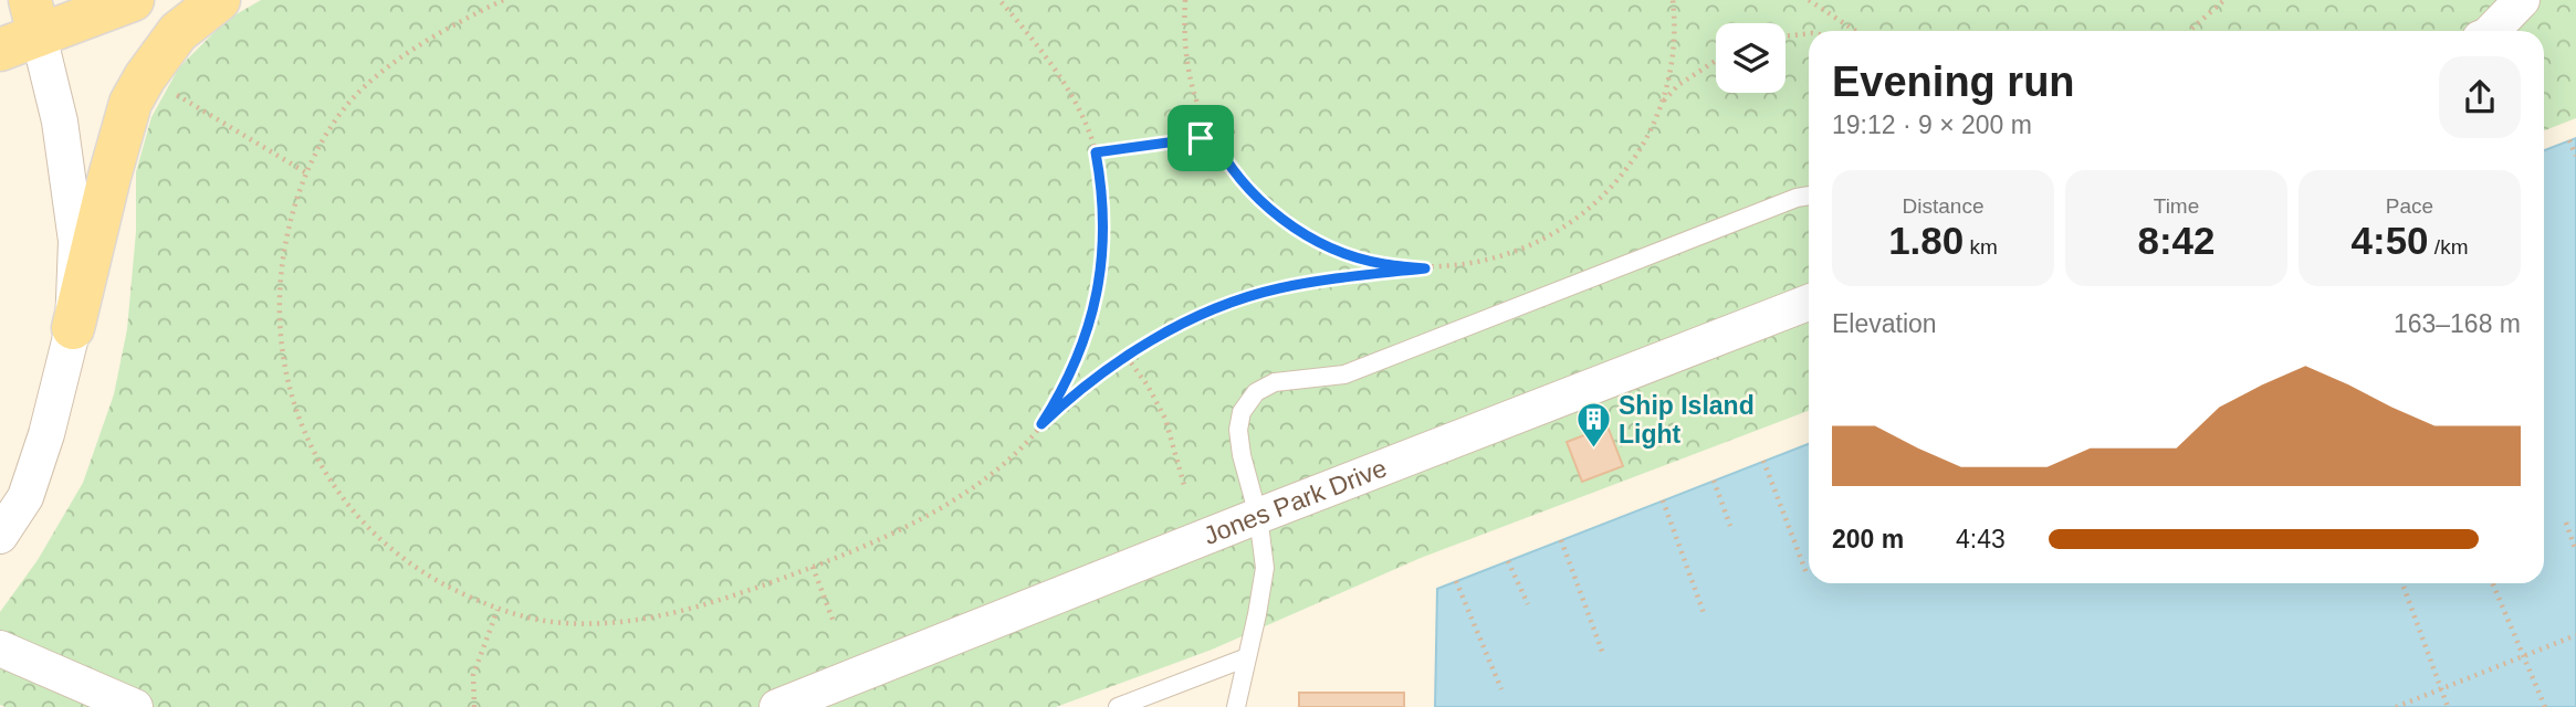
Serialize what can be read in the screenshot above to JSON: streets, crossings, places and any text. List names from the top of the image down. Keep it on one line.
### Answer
{"streets":{"street":["Jones Park Drive"]},"places":{"building":["Ship Island Light"]},"page":{"heading":["Evening run","19:12 · 9 × 200 m"],"stats":[["Distance","1.80 km"],["Time","8:42"],["Pace","4:50 /km"]],"chart":["Elevation","163–168 m"],"list":[{"name":"200 m","note":"4:43"}]}}
